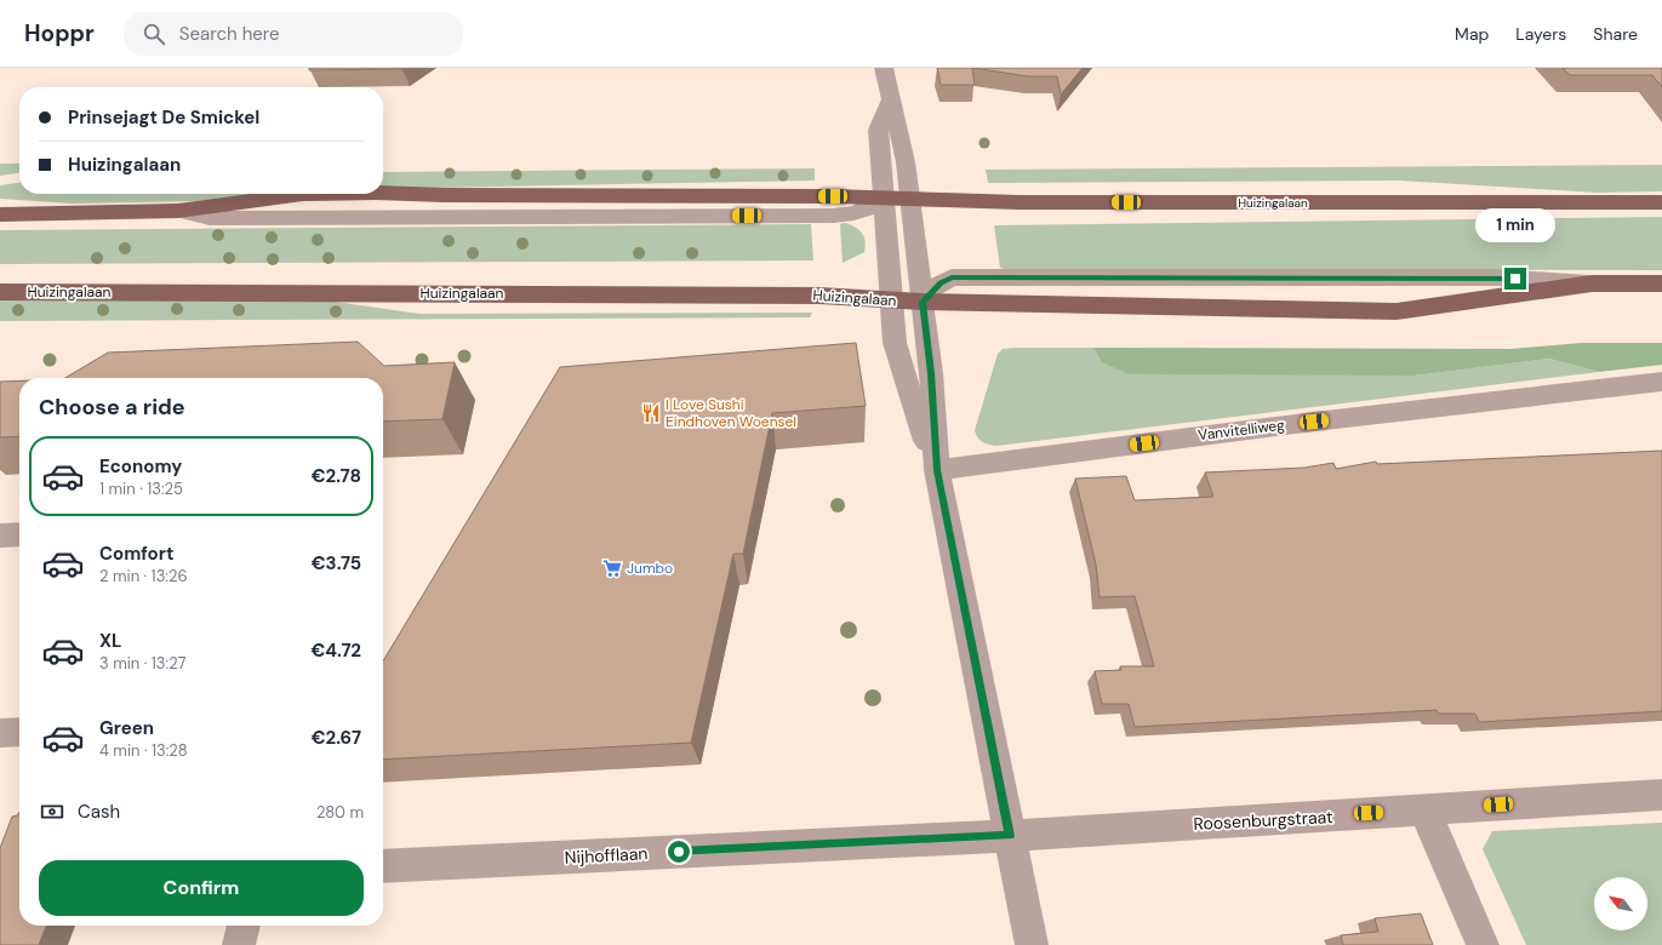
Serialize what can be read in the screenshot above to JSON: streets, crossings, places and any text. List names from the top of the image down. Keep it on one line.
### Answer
{"streets":{"main road":["Huizingalaan"],"street":["Vanvitelliweg","Roosenburgstraat","Nijhofflaan"]},"crossings":[["Roosenburgstraat","Nijhofflaan"]],"places":{"restaurant":["I Love Sushi Eindhoven Woensel"],"supermarket":["Jumbo"]},"north":"top left","page":{"header":"Hoppr","search":"Search here","nav":["Map","Layers","Share"],"banner":["Prinsejagt De Smickel","Huizingalaan"],"bubble":"1 min","heading":"Choose a ride","list":[{"name":"Economy","note":"1 min · 13:25","value":"€2.78"},{"name":"Comfort","note":"2 min · 13:26","value":"€3.75"},{"name":"XL","note":"3 min · 13:27","value":"€4.72"},{"name":"Green","note":"4 min · 13:28","value":"€2.67"}],"pay":["Cash","280 m"],"buttons":"Confirm"}}
